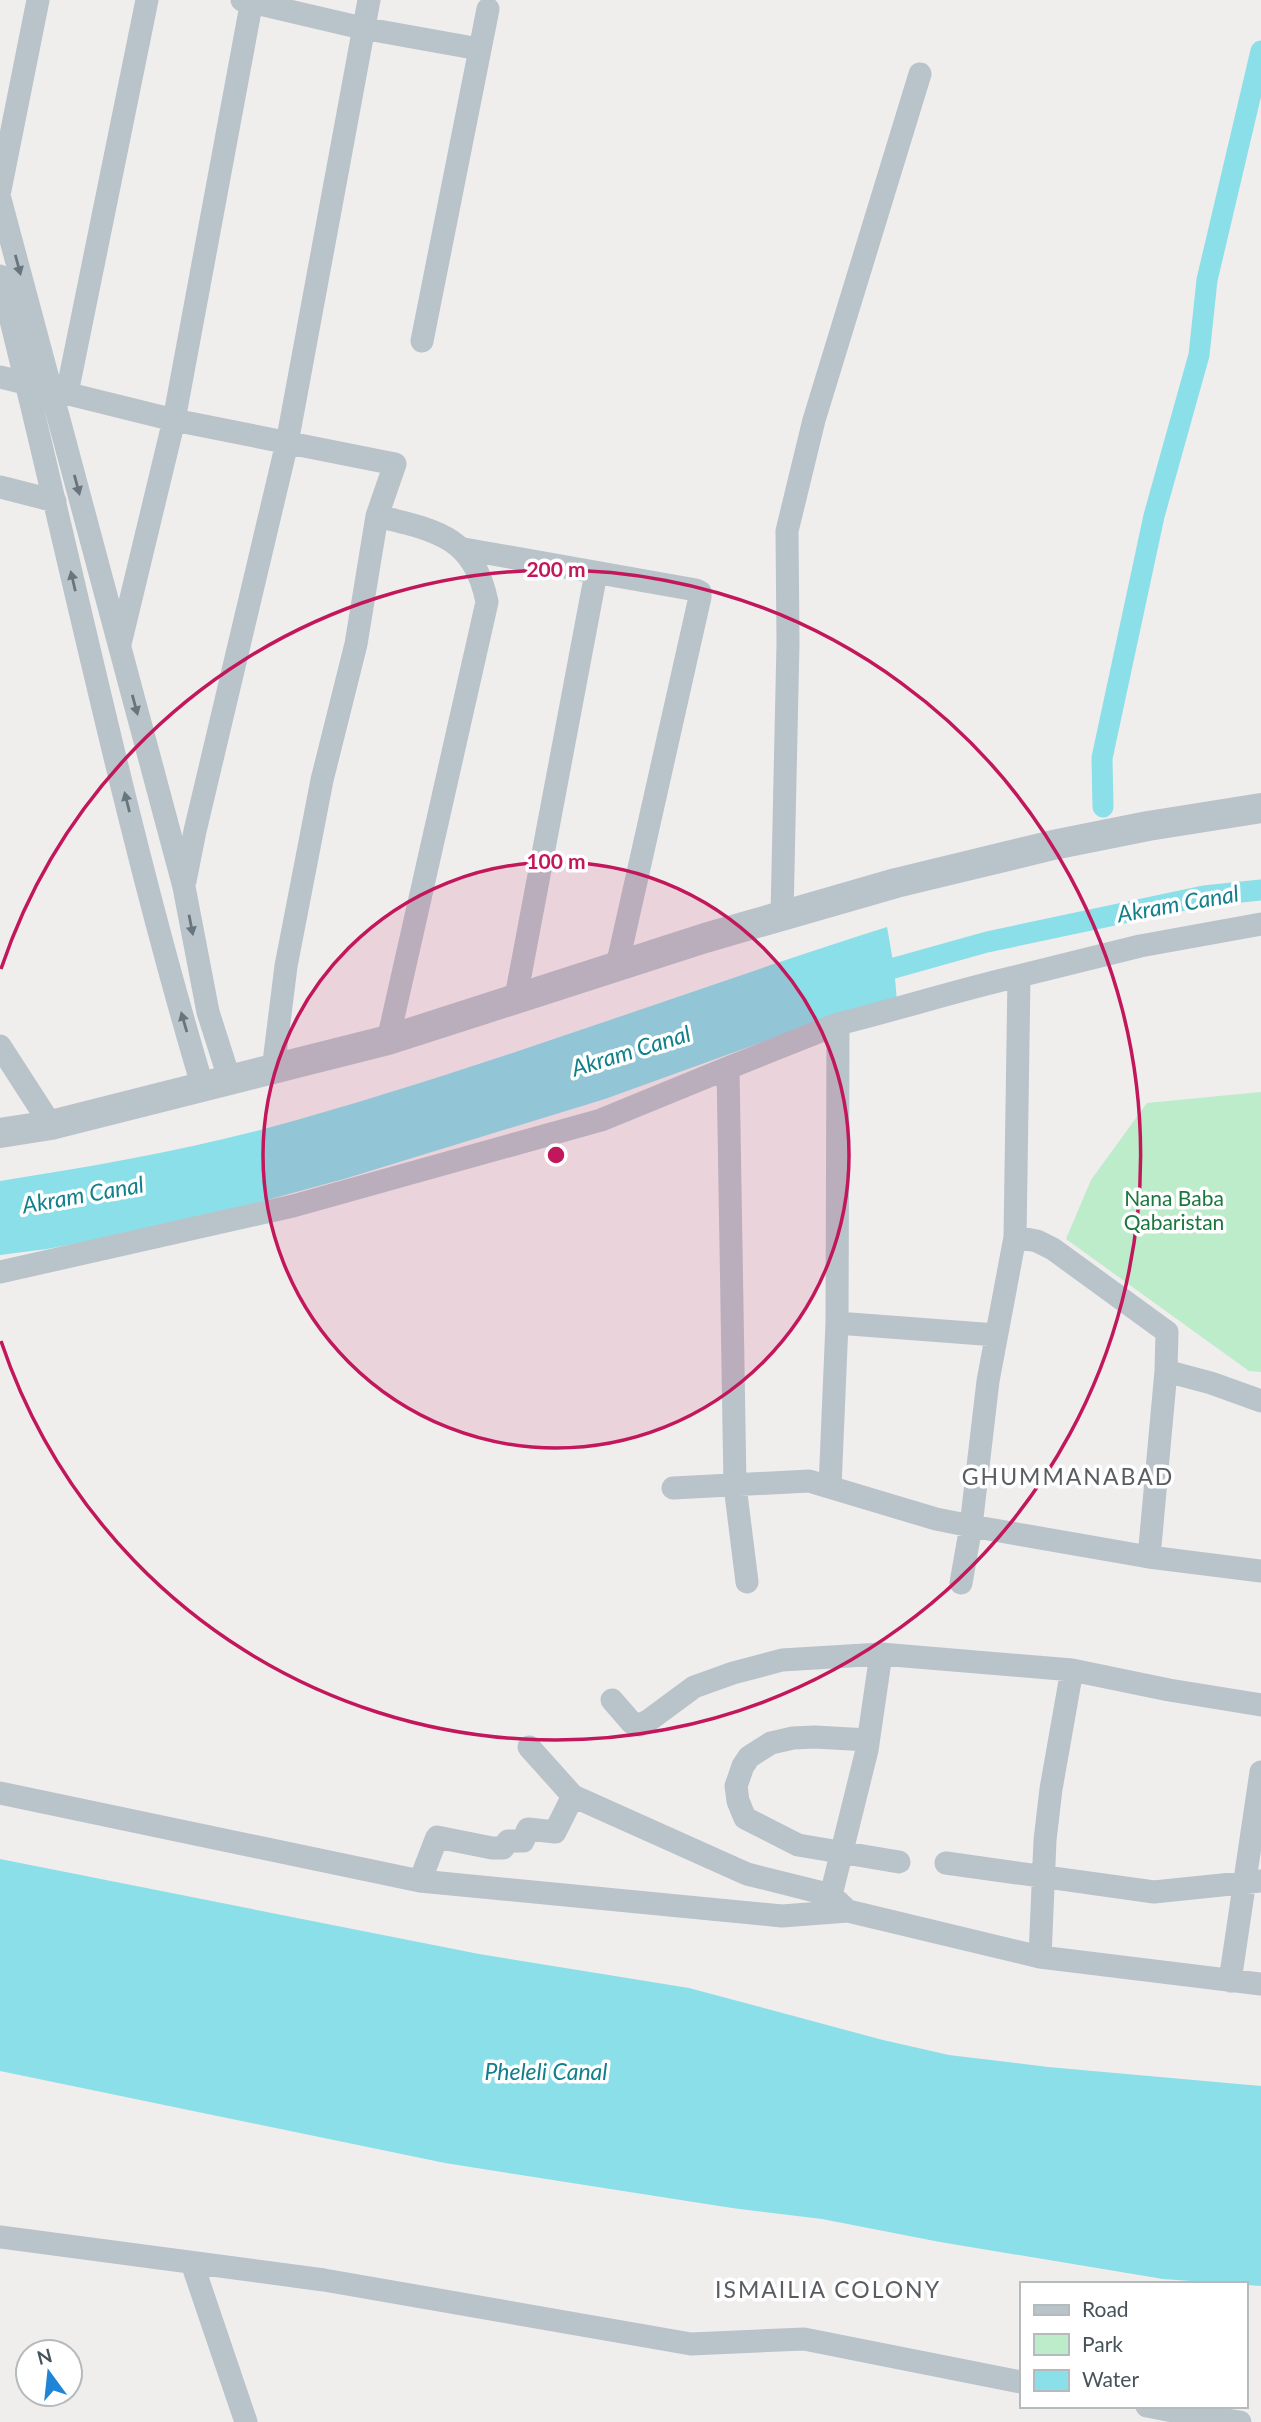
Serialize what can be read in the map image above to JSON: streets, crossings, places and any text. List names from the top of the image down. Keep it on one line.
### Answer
{"districts":["GHUMMANABAD","ISMAILIA COLONY"],"water":["Akram Canal","Pheleli Canal"],"parks":["Nana Baba Qabaristan"],"legend":["Road","Park","Water"],"north":"top","rings":["200 m","100 m"]}
